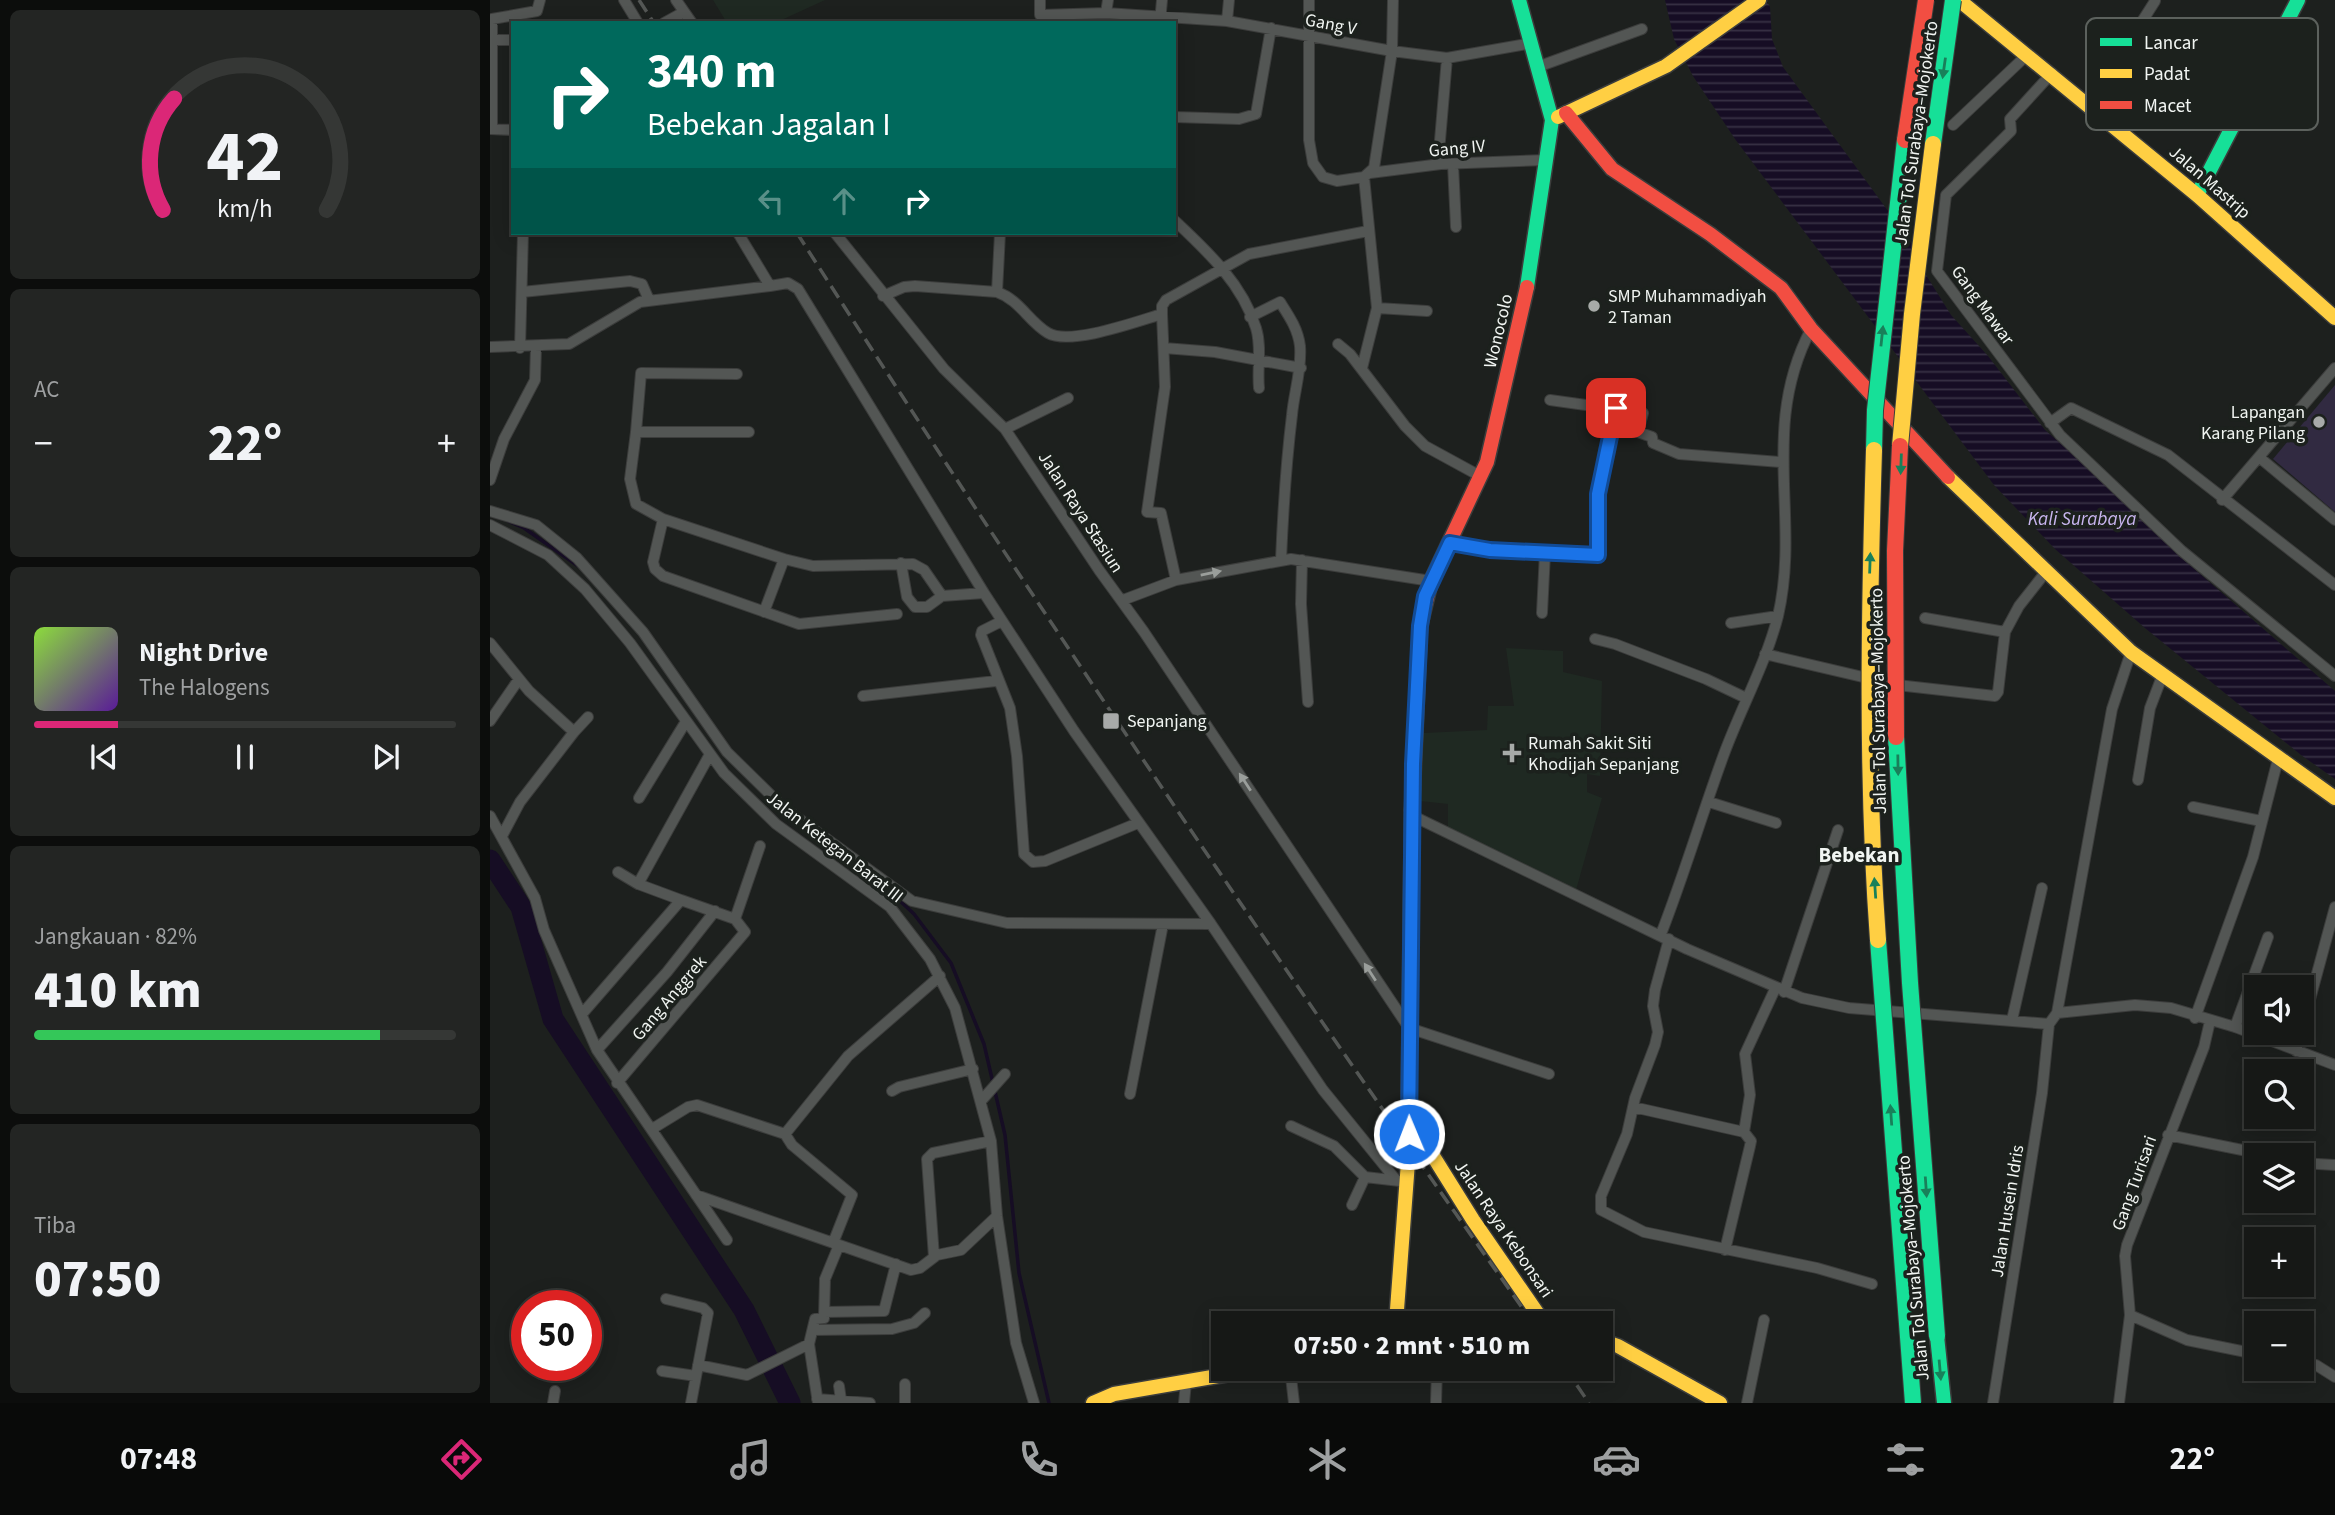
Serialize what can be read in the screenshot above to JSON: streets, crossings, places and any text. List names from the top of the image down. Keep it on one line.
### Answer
{"streets":{"main road":["Jalan Tol Surabaya–Mojokerto","Jalan Mastrip","Wonocolo","Jalan Raya Kebonsari"],"street":["Gang V","Gang IV","Gang Mawar","Jalan Raya Stasiun","Jalan Ketegan Barat III","Gang Anggrek","Gang Turisari","Jalan Husein Idris"]},"crossings":[["Gang V","Gang IV"],["Gang IV","Wonocolo"],["Jalan Mastrip","Gang Mawar"],["Wonocolo","Jalan Raya Stasiun"],["Wonocolo","Jalan Raya Kebonsari"]],"one_way":["Jalan Raya Stasiun"],"districts":["Bebekan"],"water":["Kali Surabaya"],"places":{"other":["SMP Muhammadiyah 2 Taman","Lapangan Karang Pilang"],"transit":["Sepanjang"],"health":["Rumah Sakit Siti Khodijah Sepanjang"]},"legend":["Lancar","Padat","Macet"],"page":{"turn":["340 m","Bebekan Jagalan I"],"tile":["AC",["Jangkauan · 82%","410 km"],["Tiba","07:50"]],"heat":["−","22°","+"],"song":["Night Drive","The Halogens"],"map_buttons":["+","−"],"limit":"50","trip":"07:50 · 2 mnt · 510 m","tabs":["07:48","22°"],"gauge":["42","km/h"]}}
